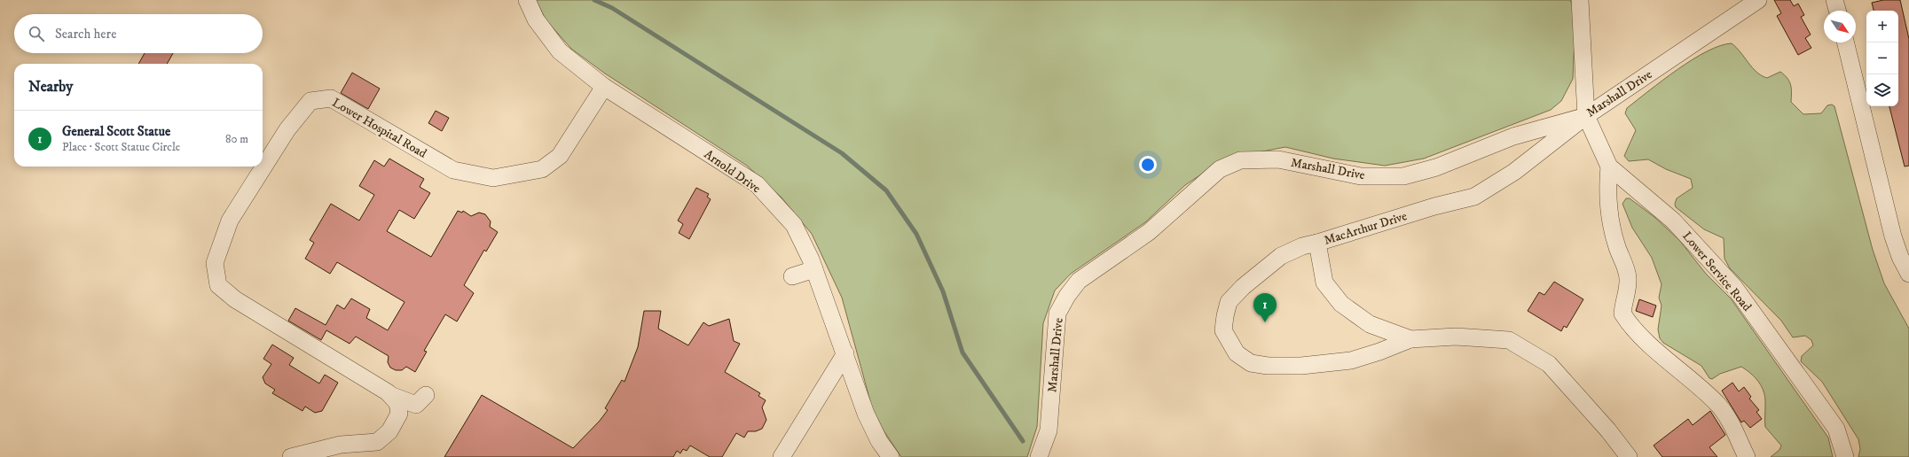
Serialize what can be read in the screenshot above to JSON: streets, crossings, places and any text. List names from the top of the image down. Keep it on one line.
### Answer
{"streets":{"street":["Marshall Drive","Lower Hospital Road","Arnold Drive","MacArthur Drive","Lower Service Road"]},"crossings":[["Marshall Drive","MacArthur Drive"],["Marshall Drive","Lower Service Road"],["Lower Hospital Road","Arnold Drive"],["MacArthur Drive","Lower Service Road"]],"north":"bottom right","page":{"map_buttons":["+","−"],"search":"Search here","heading":"Nearby","list":[{"mark":"1","name":"General Scott Statue","note":"Place · Scott Statue Circle","value":"80 m"}],"pins":"1"}}
